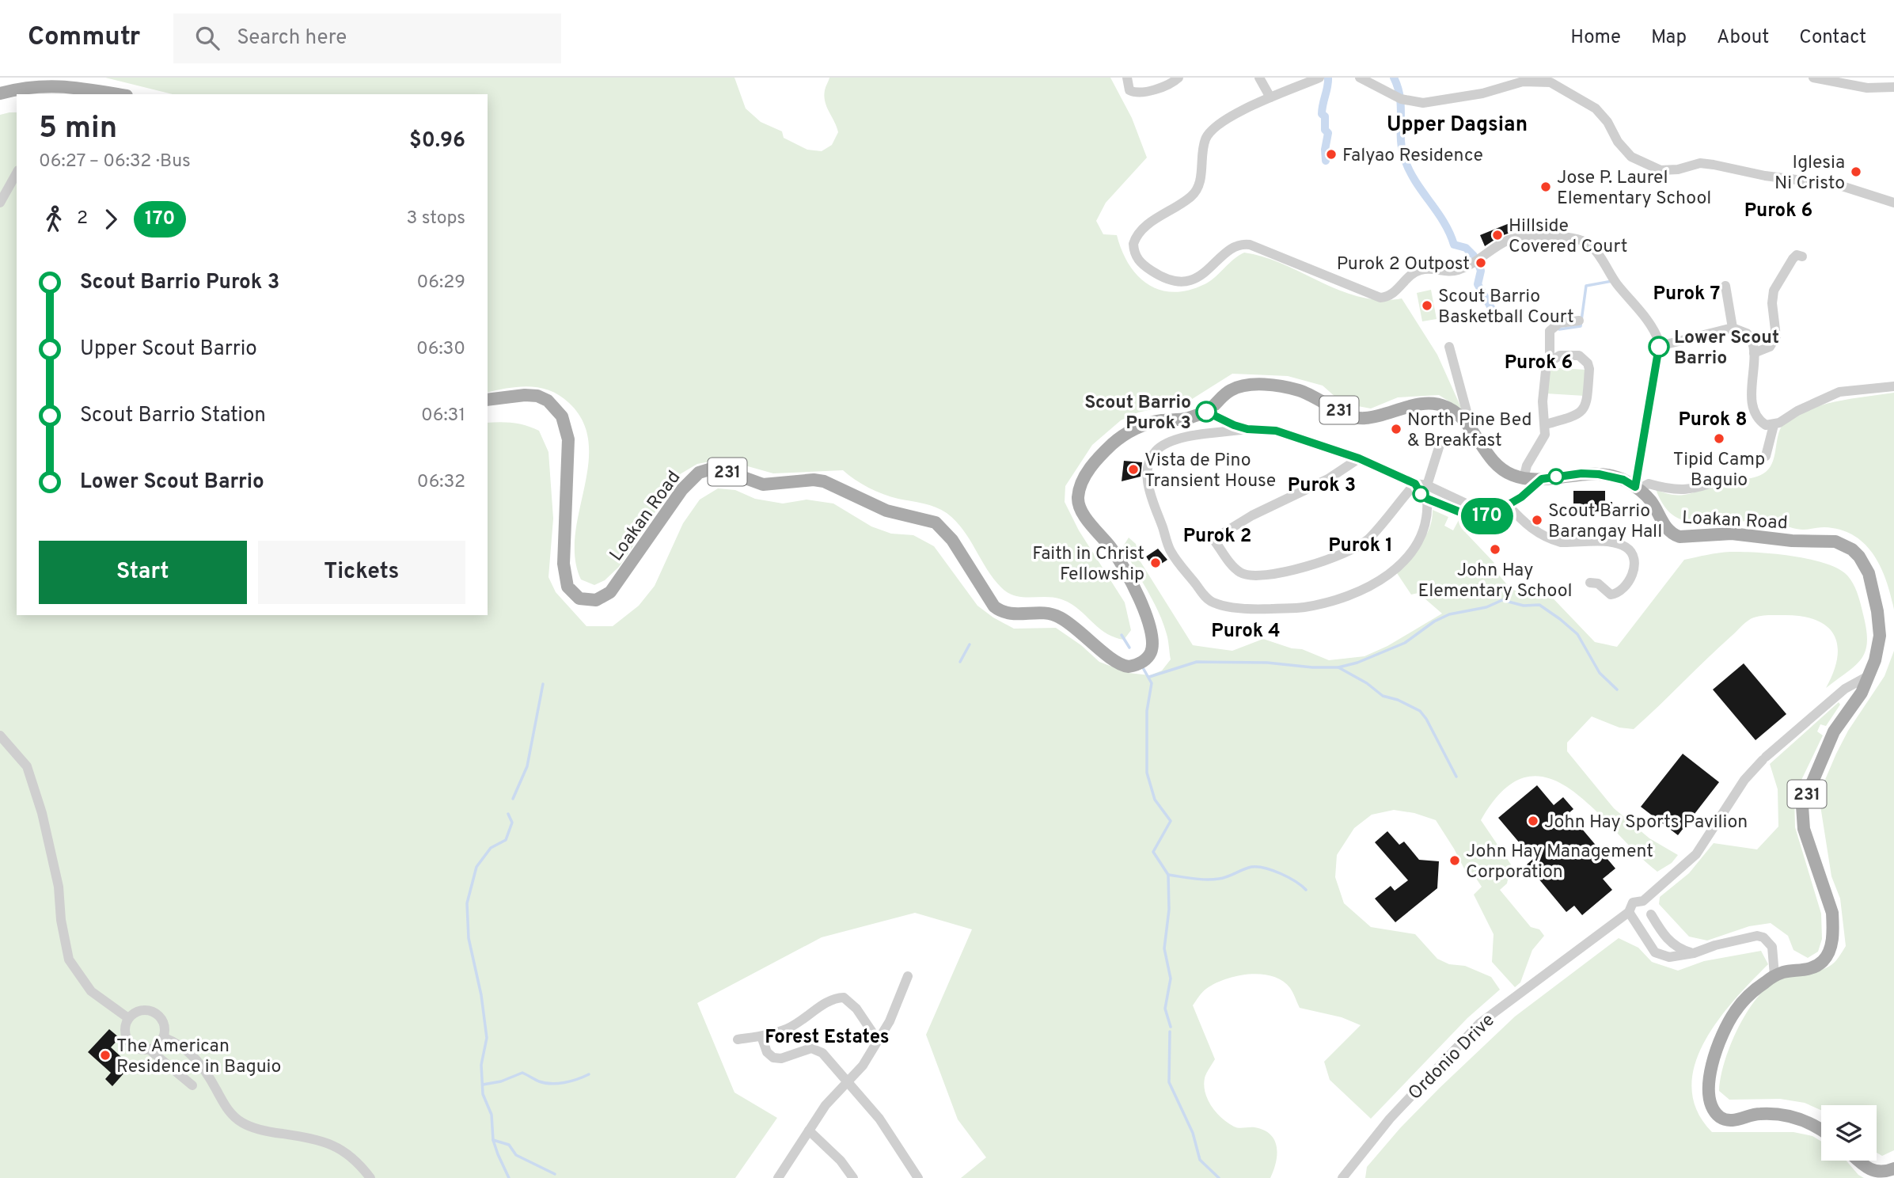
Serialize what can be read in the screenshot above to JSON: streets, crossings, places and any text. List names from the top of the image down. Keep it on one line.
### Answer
{"streets":{"main road":["231","Loakan Road"],"street":["Ordonio Drive"]},"crossings":[["Loakan Road","Ordonio Drive"]],"districts":["Upper Dagsian","Purok 6","Purok 7","Purok 6","Purok 8","Purok 3","Purok 2","Purok 1","Purok 4","Forest Estates"],"places":["Falyao Residence","Iglesia Ni Cristo","Jose P. Laurel Elementary School","Hillside Covered Court","Purok 2 Outpost","Scout Barrio Basketball Court","Lower Scout Barrio","Scout Barrio Purok 3","North Pine Bed & Breakfast","Tipid Camp Baguio","Vista de Pino Transient House","Scout Barrio Barangay Hall","John Hay Elementary School","Faith in Christ Fellowship","John Hay Sports Pavilion","John Hay Management Corporation","The American Residence in Baguio"],"lines":["bus line 170"],"page":{"header":"Commutr","search":"Search here","nav":["Home","Map","About","Contact"],"on_map":"170","heading":["5 min","06:27 – 06:32 · Bus","$0.96"],"legs":["2","170","3 stops"],"list":[{"name":"Scout Barrio Purok 3","value":"06:29"},{"name":"Upper Scout Barrio","value":"06:30"},{"name":"Scout Barrio Station","value":"06:31"},{"name":"Lower Scout Barrio","value":"06:32"}],"buttons":["Start","Tickets"]}}
